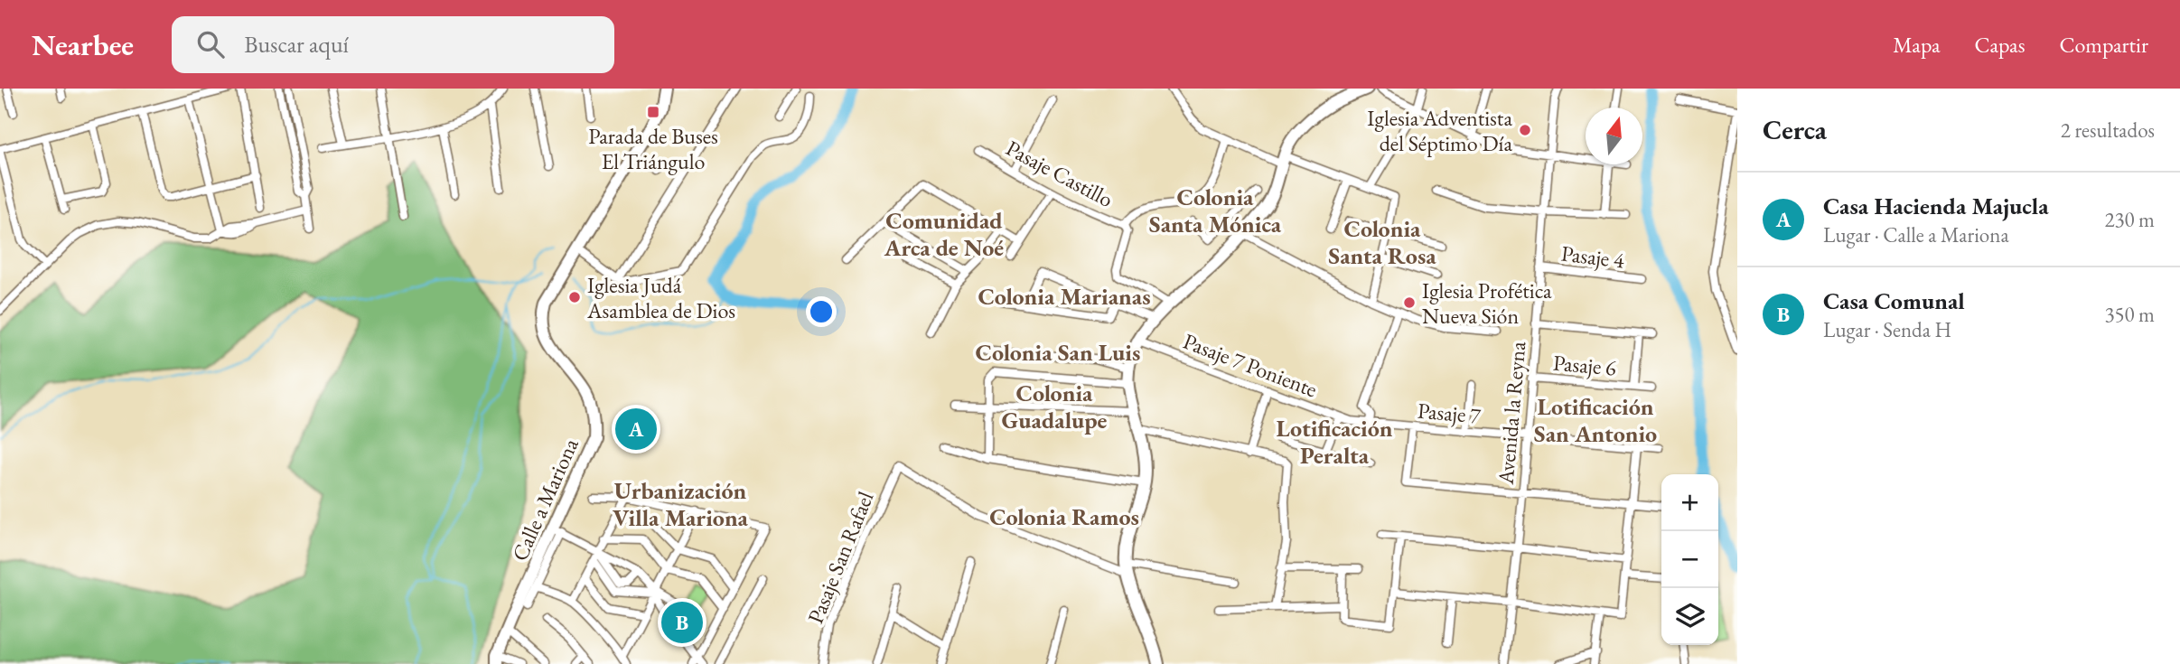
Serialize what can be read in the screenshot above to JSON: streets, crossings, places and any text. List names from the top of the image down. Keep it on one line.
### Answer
{"streets":{"street":["Pasaje Castillo","Pasaje 4","Pasaje 7 Poniente","Pasaje 6","Pasaje 7","Avenida la Reyna","Calle a Mariona","Pasaje San Rafael"]},"crossings":[["Pasaje 4","Avenida la Reyna"],["Pasaje 7 Poniente","Pasaje 7"],["Pasaje 6","Avenida la Reyna"],["Pasaje 7","Avenida la Reyna"]],"districts":["Colonia Santa Mónica","Comunidad Arca de Noé","Colonia Santa Rosa","Colonia Marianas","Colonia San Luis","Colonia Guadalupe","Lotificación San Antonio","Lotificación Peralta","Urbanización Villa Mariona","Colonia Ramos"],"places":{"transit":["Parada de Buses El Triángulo"],"other":["Iglesia Adventista del Séptimo Día","Iglesia Judá Asamblea de Dios","Iglesia Profética Nueva Sión"]},"north":"top","page":{"header":"Nearbee","search":"Buscar aquí","nav":["Mapa","Capas","Compartir"],"heading":["Cerca","2 resultados"],"list":[{"mark":"A","name":"Casa Hacienda Majucla","note":"Lugar · Calle a Mariona","value":"230 m"},{"mark":"B","name":"Casa Comunal","note":"Lugar · Senda H","value":"350 m"}],"pins":["A","B"],"map_buttons":["+","−"]}}
